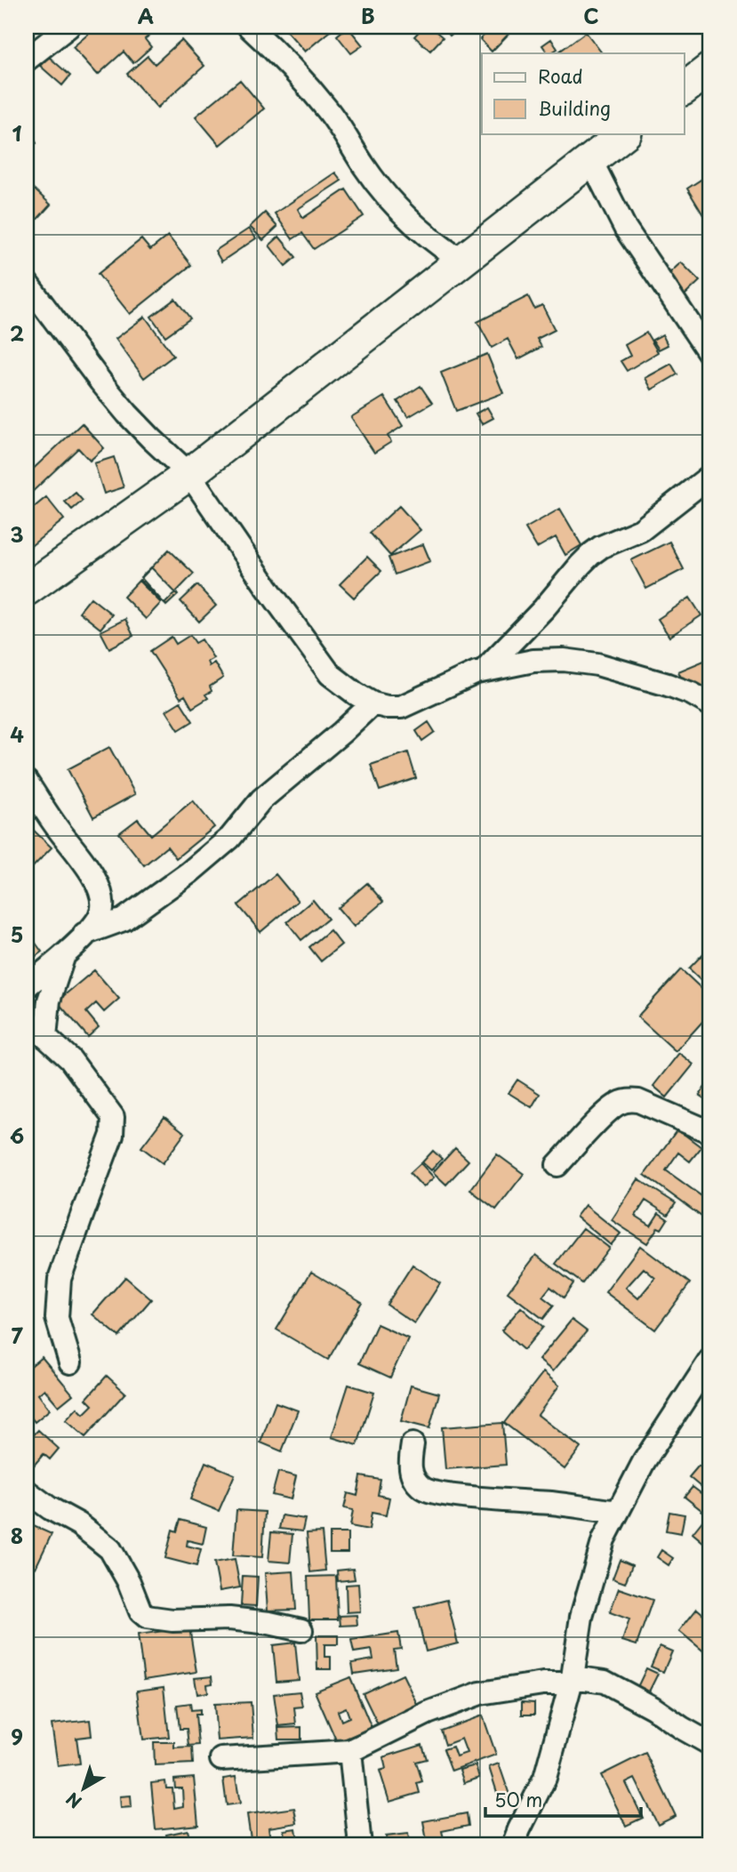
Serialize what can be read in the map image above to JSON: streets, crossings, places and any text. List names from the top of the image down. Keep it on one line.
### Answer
{"legend":["Road","Building"],"scale_bar":"50 m","north":"bottom left","grid":{"columns":["A","B","C"],"rows":["1","2","3","4","5","6","7","8","9"]}}
